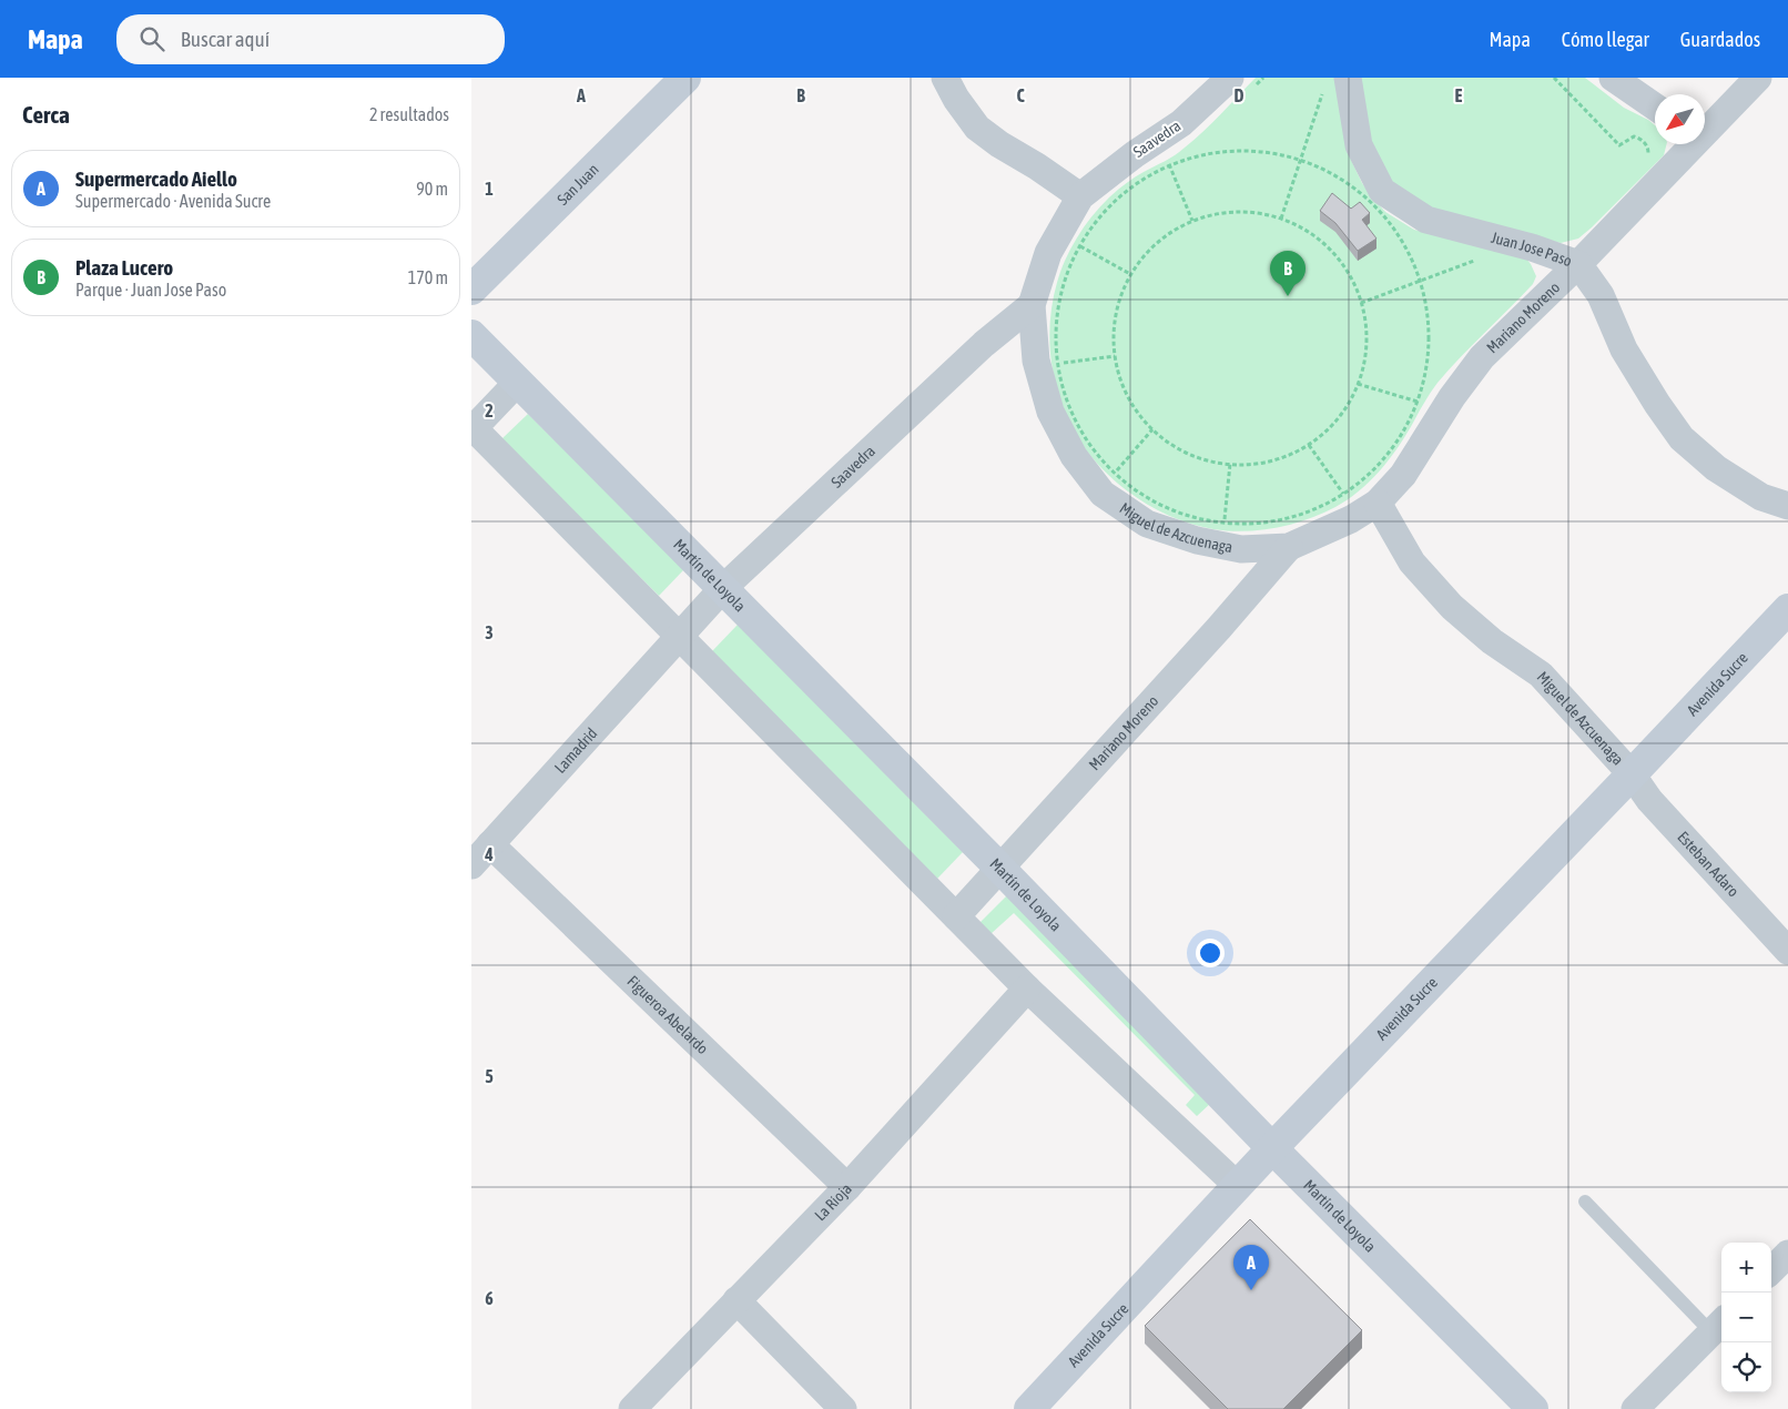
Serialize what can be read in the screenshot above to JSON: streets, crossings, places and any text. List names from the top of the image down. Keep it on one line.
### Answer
{"streets":{"street":["Saavedra","San Juan","Juan Jose Paso","Mariano Moreno","Miguel de Azcuenaga","Martín de Loyola","Avenida Sucre","Lamadrid","Esteban Adaro","Figueroa Abelardo","La Rioja"]},"crossings":[["Saavedra","Miguel de Azcuenaga"],["Saavedra","Martín de Loyola"],["Saavedra","Lamadrid"],["Juan Jose Paso","Mariano Moreno"],["Mariano Moreno","Miguel de Azcuenaga"],["Mariano Moreno","Martín de Loyola"],["Miguel de Azcuenaga","Avenida Sucre"],["Miguel de Azcuenaga","Esteban Adaro"],["Martín de Loyola","Avenida Sucre"],["Avenida Sucre","Esteban Adaro"],["Lamadrid","Figueroa Abelardo"],["Figueroa Abelardo","La Rioja"]],"north":"bottom left","page":{"header":"Mapa","search":"Buscar aquí","nav":["Mapa","Cómo llegar","Guardados"],"heading":["Cerca","2 resultados"],"list":[{"mark":"A","name":"Supermercado Aiello","note":"Supermercado · Avenida Sucre","value":"90 m"},{"mark":"B","name":"Plaza Lucero","note":"Parque · Juan Jose Paso","value":"170 m"}],"pins":["B","A"],"map_buttons":["+","−"]},"grid":{"columns":["A","B","C","D","E"],"rows":["1","2","3","4","5","6"]}}
